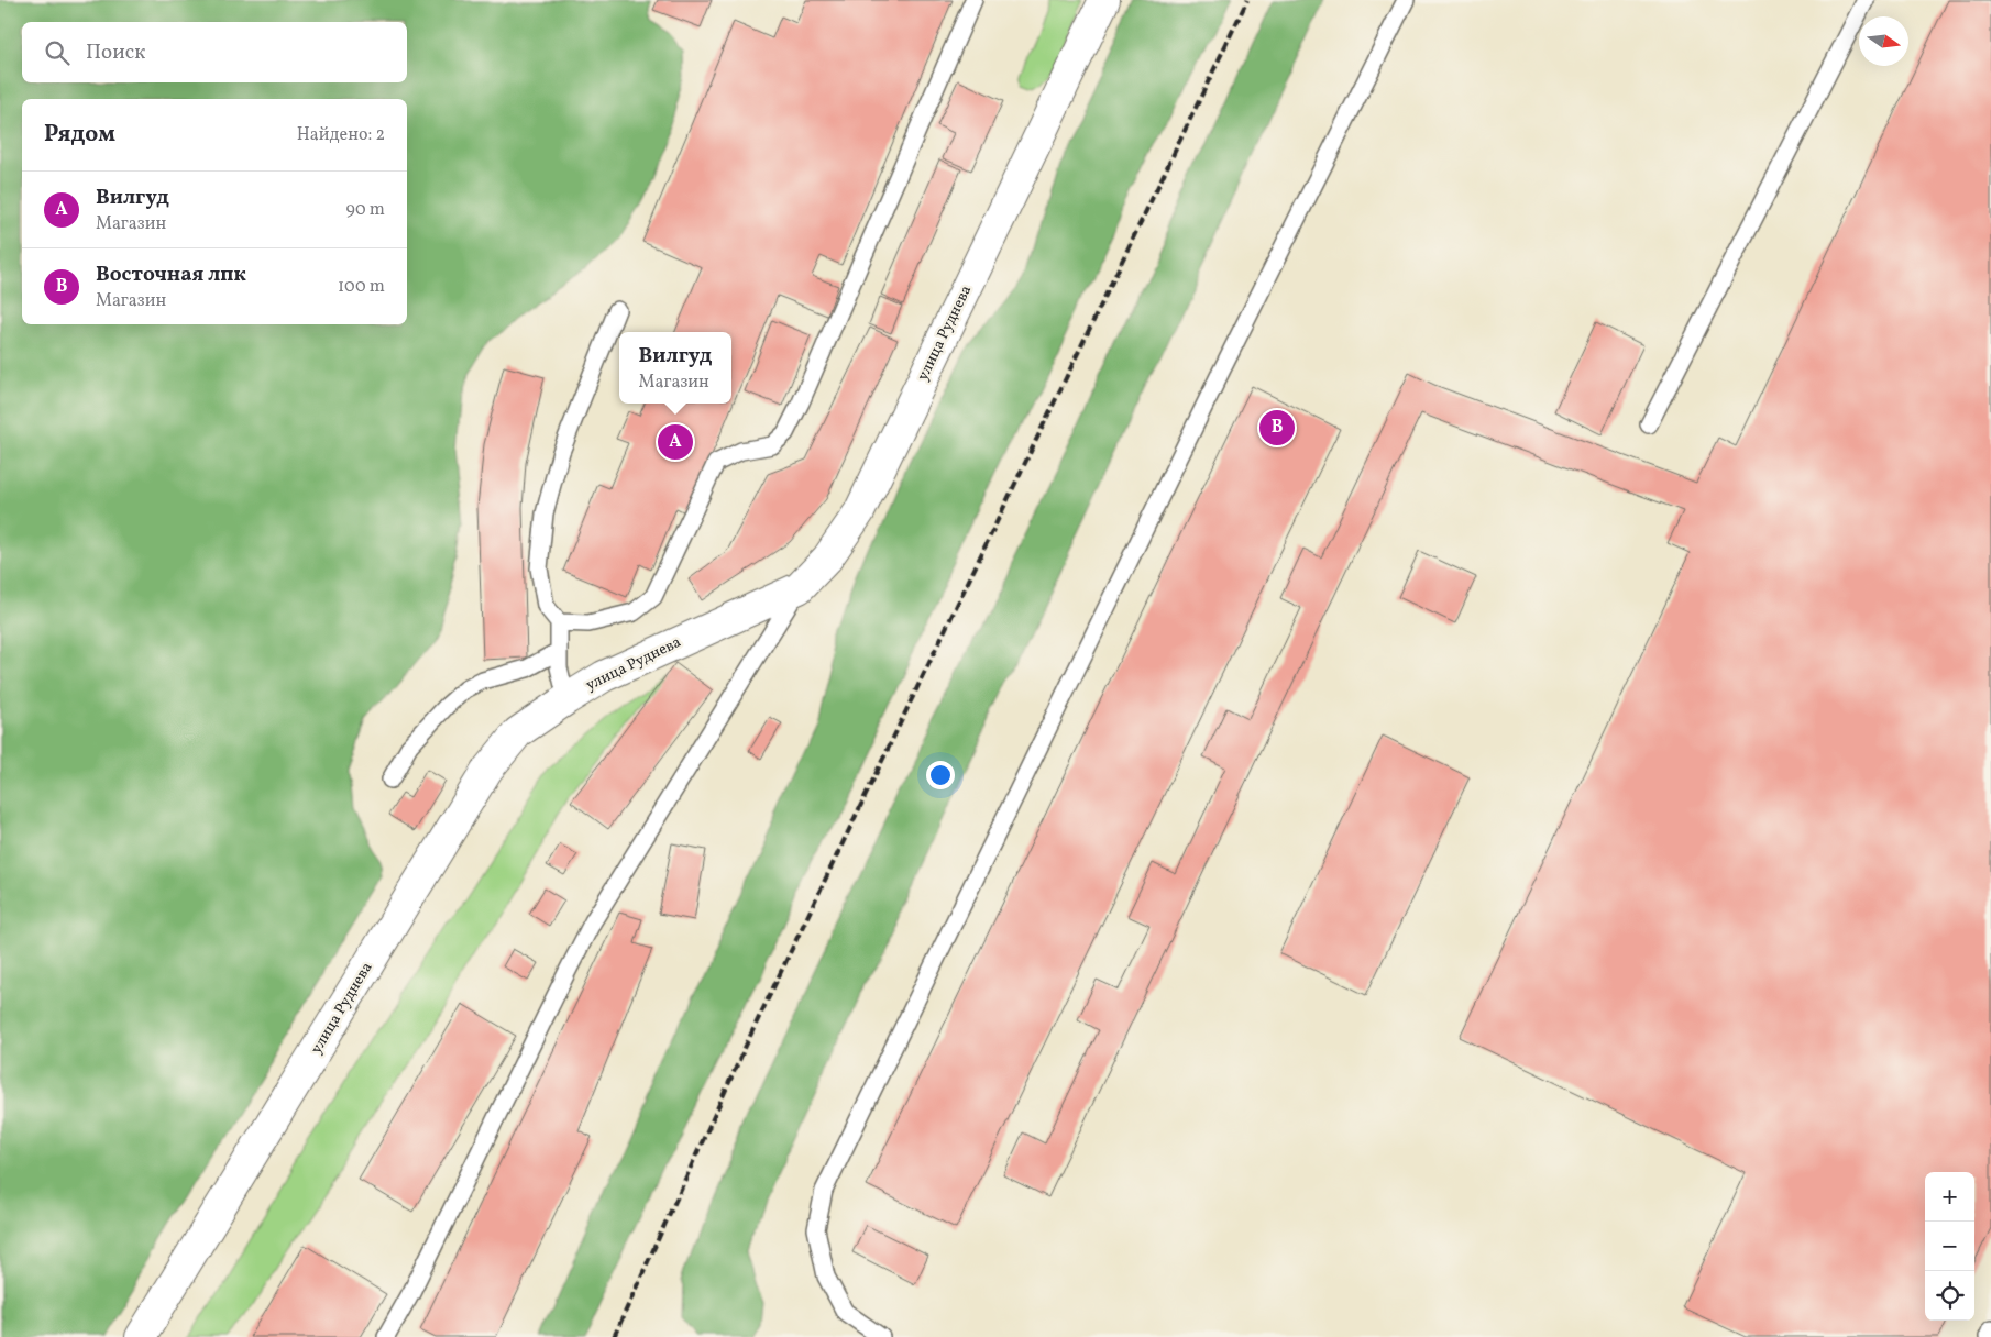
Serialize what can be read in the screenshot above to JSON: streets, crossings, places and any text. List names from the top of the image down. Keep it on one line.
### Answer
{"streets":{"street":["улица Руднева"]},"north":"right","page":{"search":"Поиск","heading":["Рядом","Найдено: 2"],"list":[{"mark":"A","name":"Вилгуд","note":"Магазин","value":"90 m"},{"mark":"B","name":"Восточная лпк","note":"Магазин","value":"100 m"}],"popup":["Вилгуд","Магазин"],"pins":["B","A"],"map_buttons":["+","−"]}}
